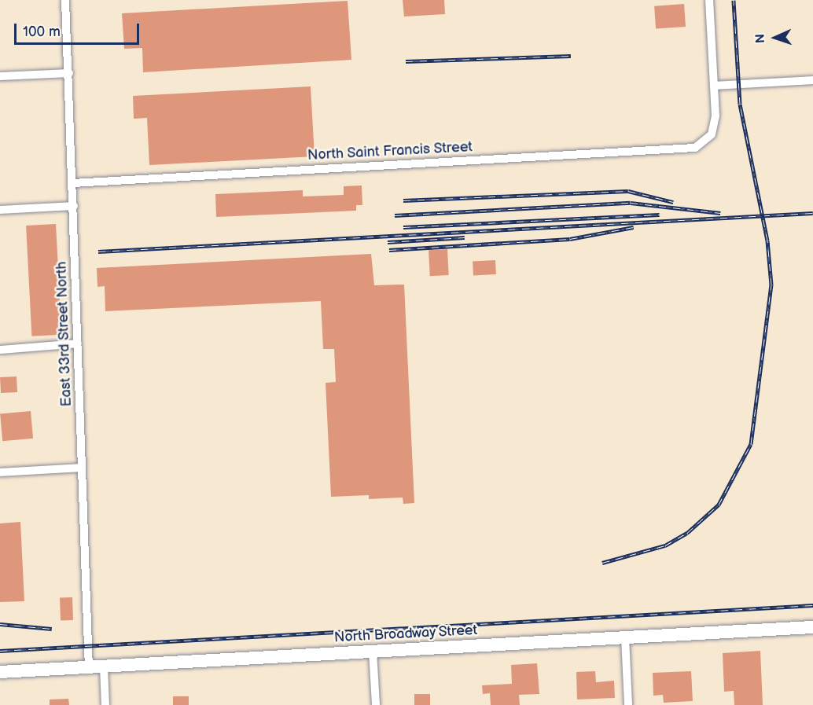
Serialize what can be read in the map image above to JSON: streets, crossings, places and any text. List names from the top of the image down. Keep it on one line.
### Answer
{"streets":{"main road":["North Broadway Street"],"street":["North Saint Francis Street","East 33rd Street North"]},"crossings":[["North Saint Francis Street","East 33rd Street North"],["East 33rd Street North","North Broadway Street"]],"scale_bar":"100 m","north":"left"}
